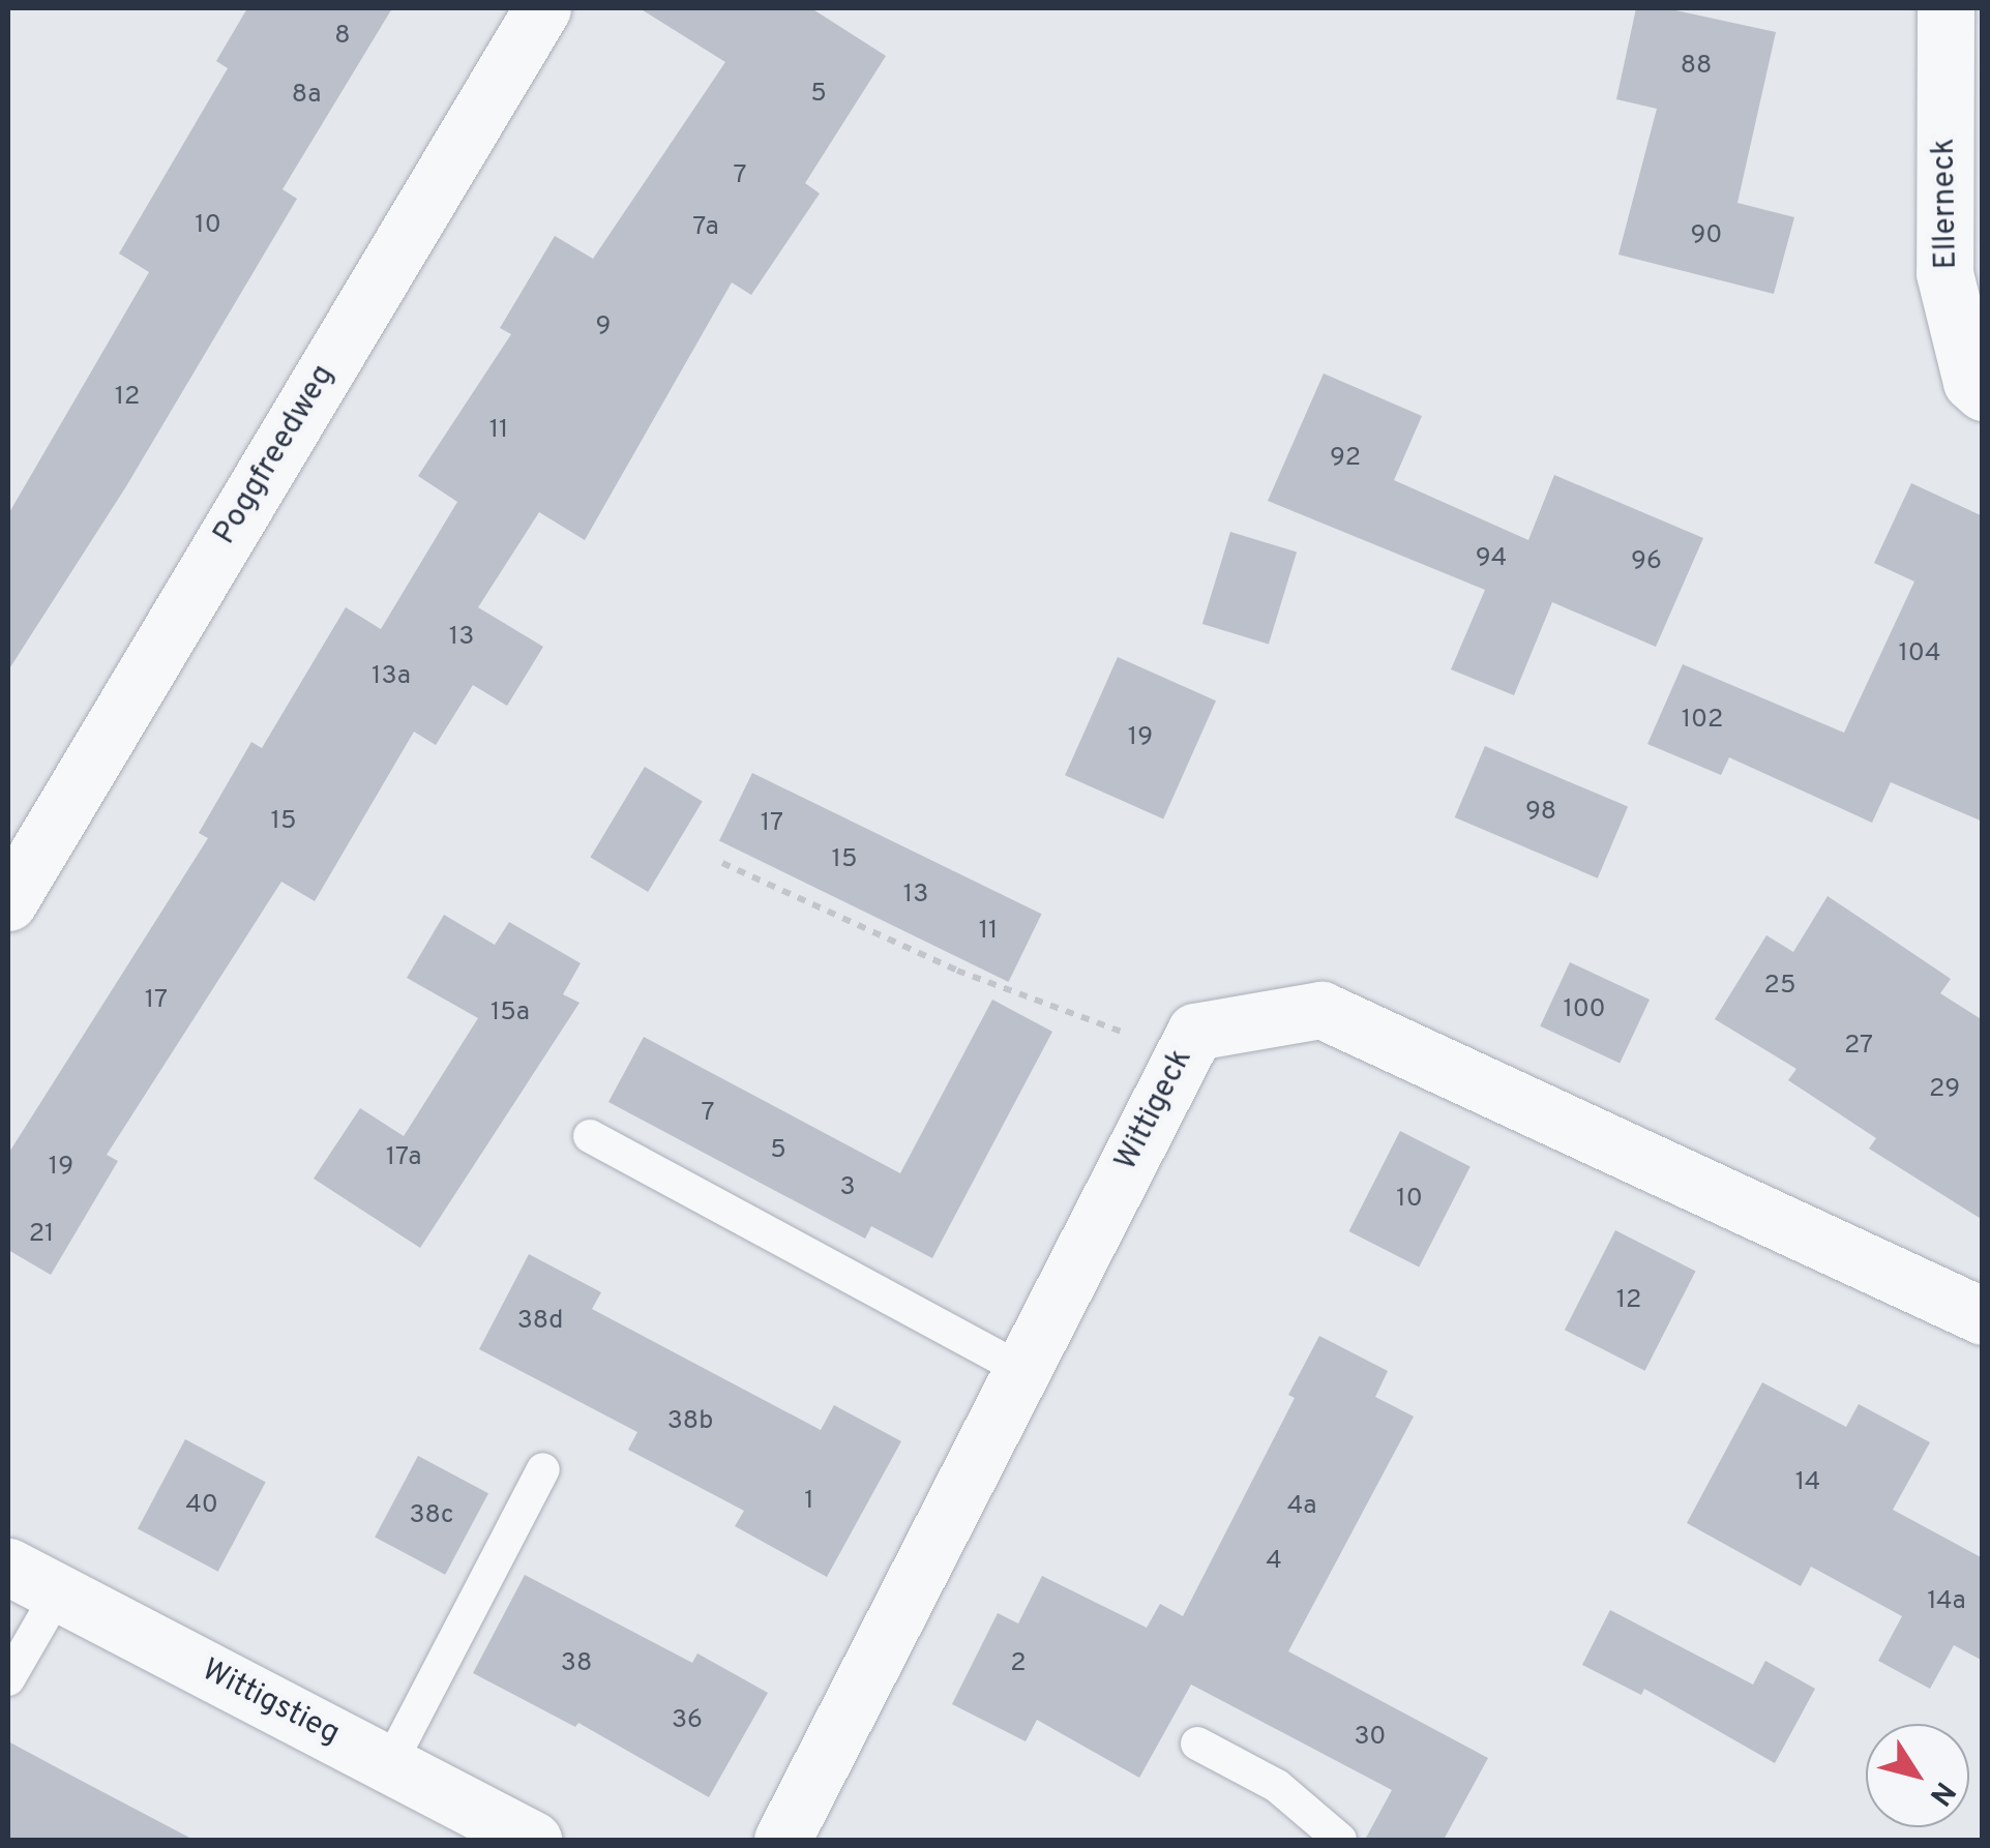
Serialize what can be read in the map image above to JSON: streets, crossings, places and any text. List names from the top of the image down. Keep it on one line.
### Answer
{"streets":{"street":["Ellerneck","Poggfreedweg","Wittigeck","Wittigstieg"]},"house_numbers":["8","88","5","8a","7","10","7a","90","9","12","11","92","94","96","13","104","13a","102","19","98","15","17","15","13","11","25","17","100","15a","27","29","7","5","17a","19","3","10","21","12","38d","38b","14","1","40","4a","38c","4","14a","38","2","36","30"],"north":"bottom right"}
